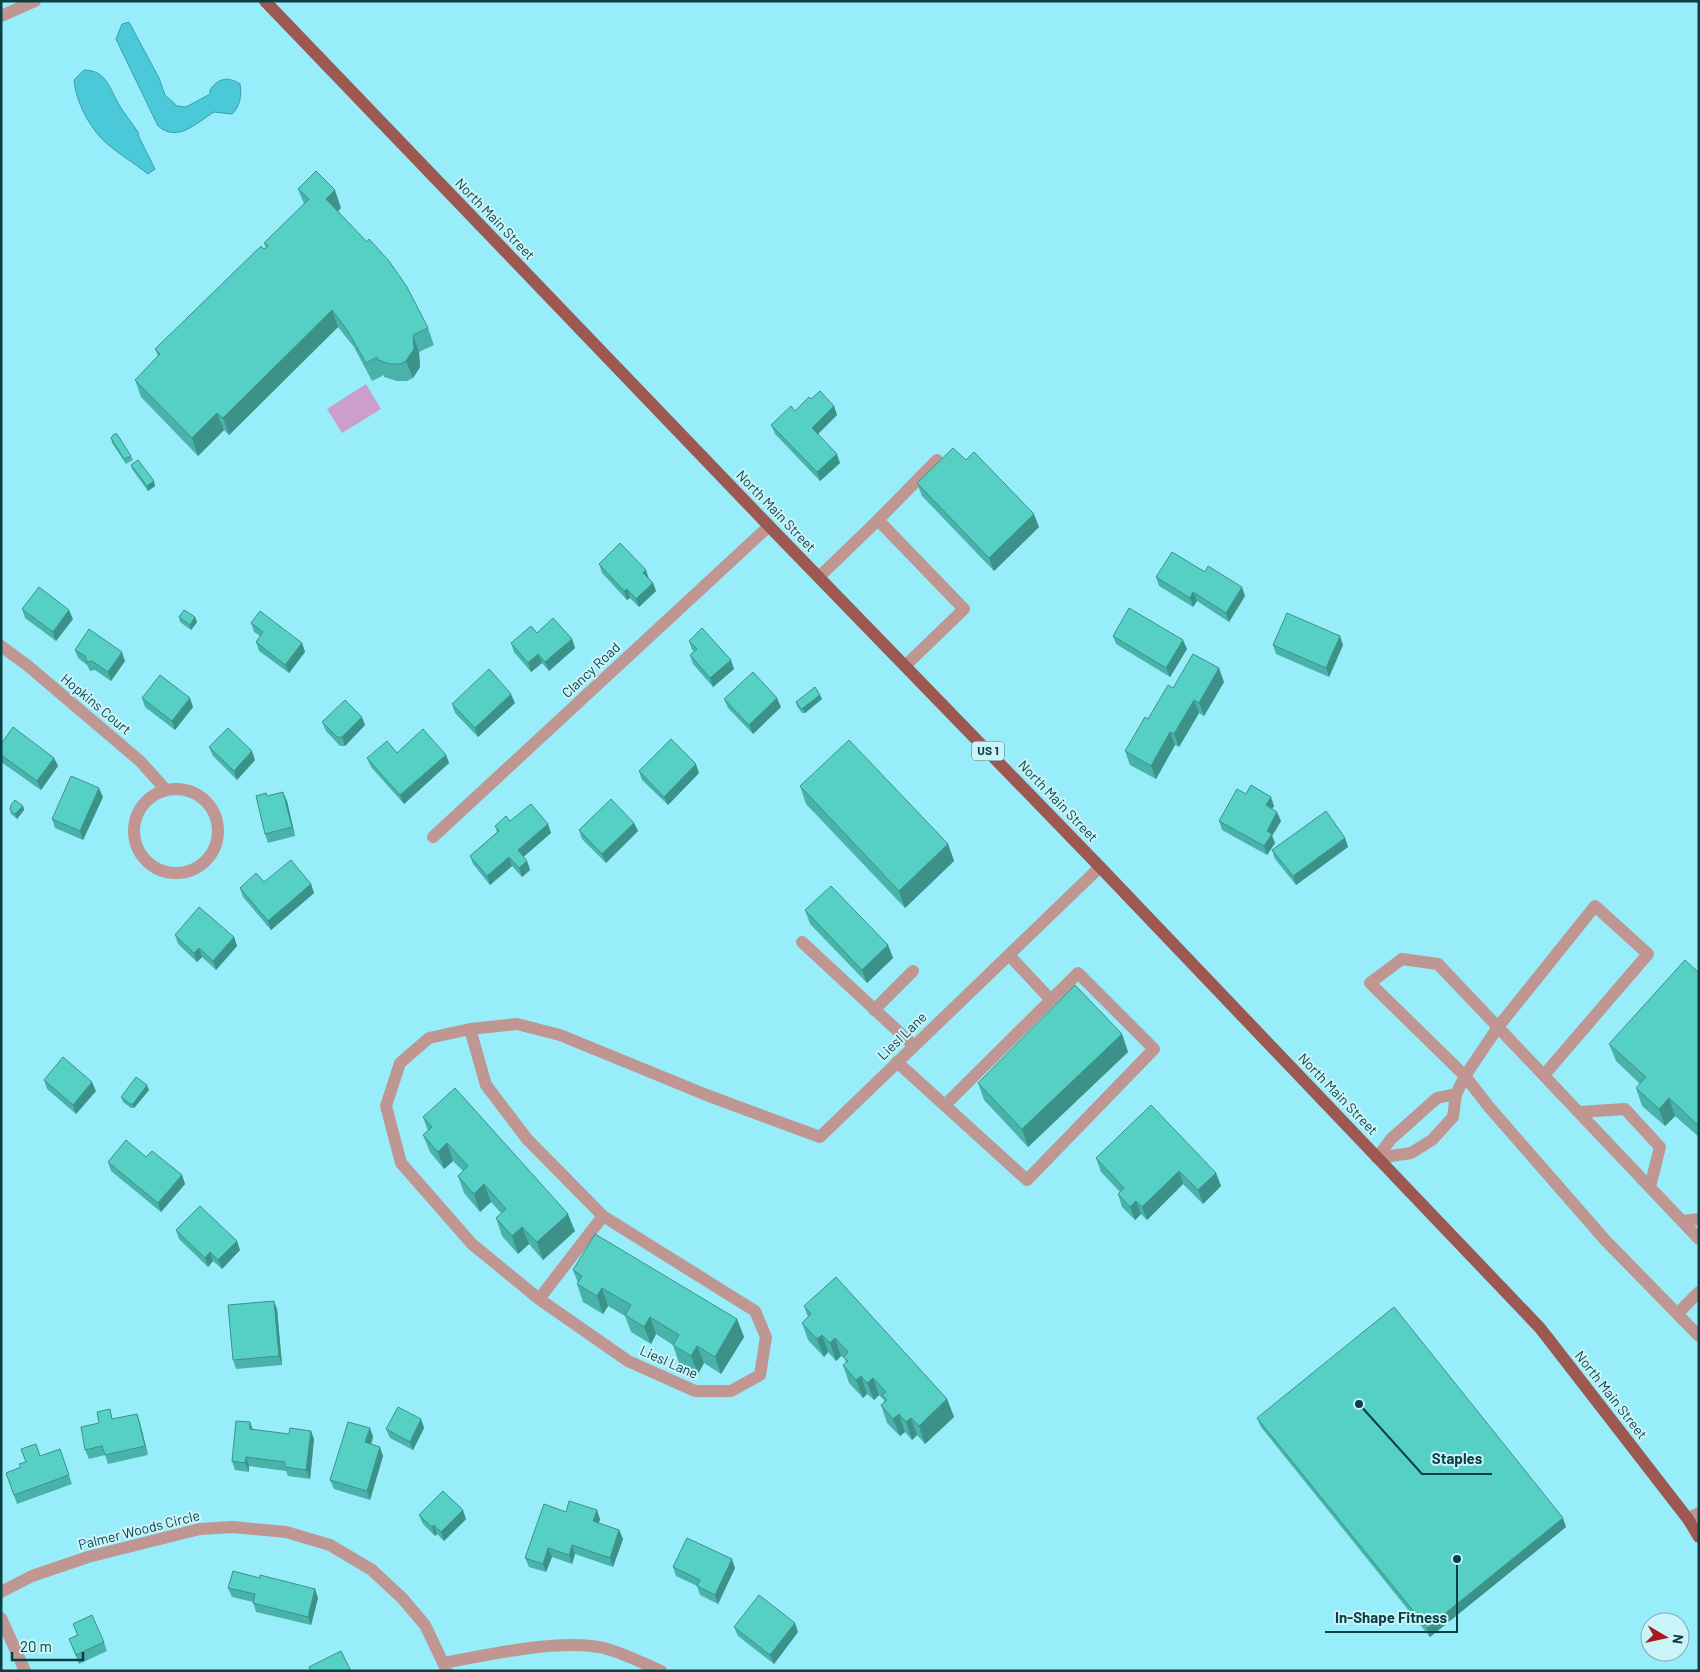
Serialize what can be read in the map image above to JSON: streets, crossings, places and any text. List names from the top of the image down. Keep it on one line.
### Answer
{"streets":{"main road":["North Main Street","US 1"],"street":["Clancy Road","Hopkins Court","Liesl Lane","Palmer Woods Circle"]},"crossings":[["North Main Street","Clancy Road"],["North Main Street","Liesl Lane"]],"places":["Staples","In-Shape Fitness"],"scale_bar":"20 m","north":"right"}
